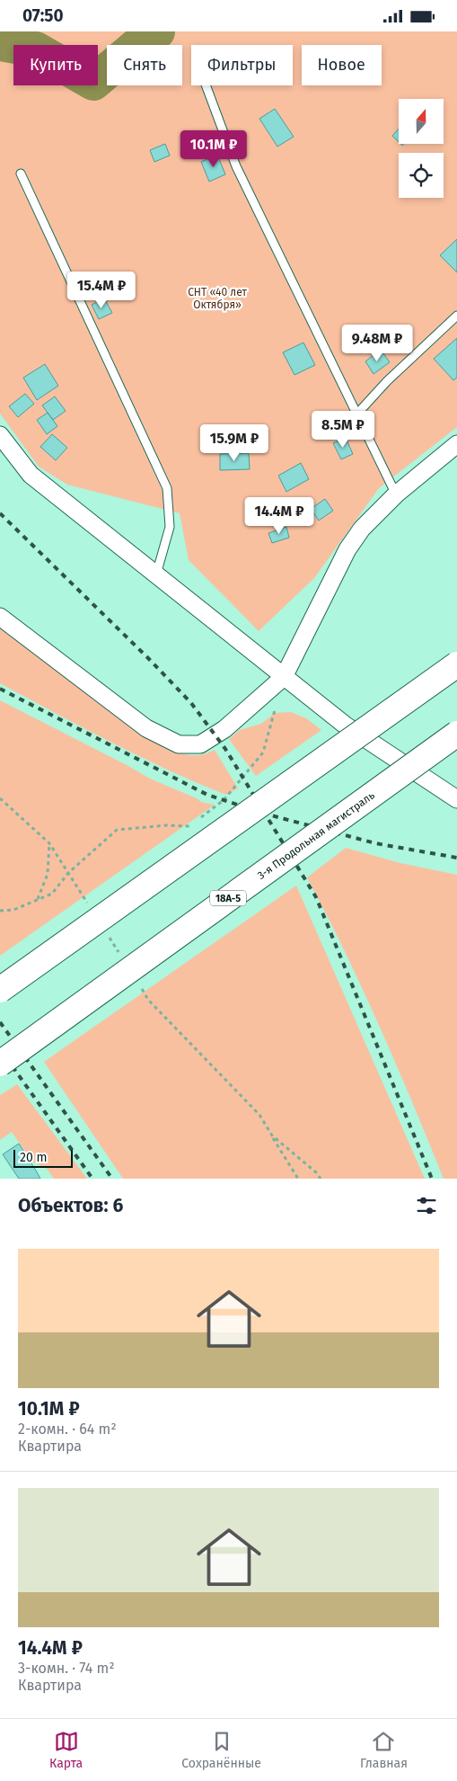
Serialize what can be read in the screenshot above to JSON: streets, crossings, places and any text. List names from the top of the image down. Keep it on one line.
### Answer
{"streets":{"highway":["3-я Продольная магистраль","18А-5"]},"parks":["СНТ «40 лет Октября»"],"scale_bar":"20 m","north":"top","page":{"status":"07:50","chip":["Купить","Снять","Фильтры","Новое"],"price":["10.1M ₽","15.4M ₽","9.48M ₽","8.5M ₽","15.9M ₽","14.4M ₽"],"scale":"20 m","heading":"Объектов: 6","list":[{"name":"10.1M ₽","note":"2-комн. · 64 m² · Квартира"},{"name":"14.4M ₽","note":"3-комн. · 74 m² · Квартира"}],"tabs":["Карта","Сохранённые","Главная"]}}
